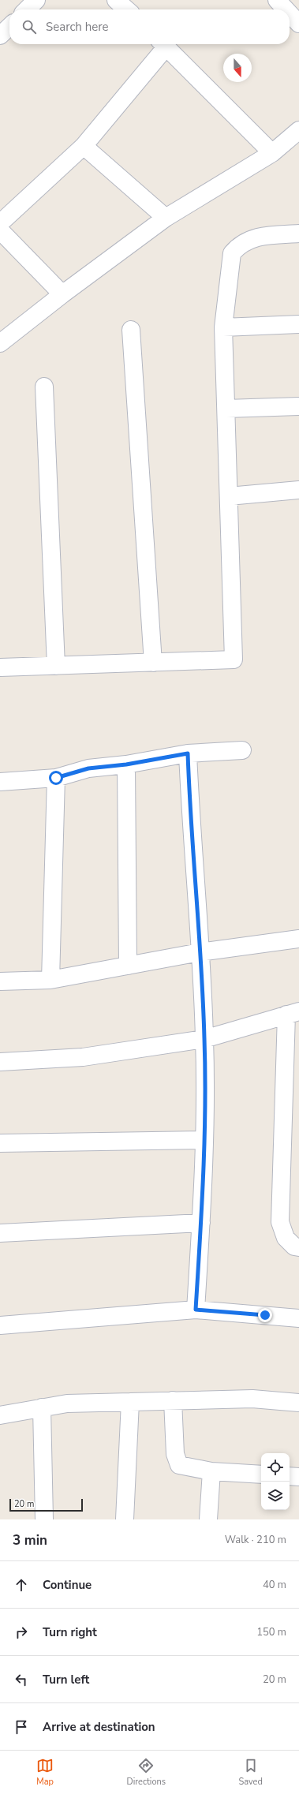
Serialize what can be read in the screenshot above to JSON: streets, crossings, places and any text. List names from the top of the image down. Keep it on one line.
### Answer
{"scale_bar":"20 m","north":"bottom","page":{"search":"Search here","scale":"20 m","heading":["3 min","Walk · 210 m"],"list":[["Continue","40 m"],["Turn right","150 m"],["Turn left","20 m"],"Arrive at destination"],"nav":["Map","Directions","Saved"]}}
